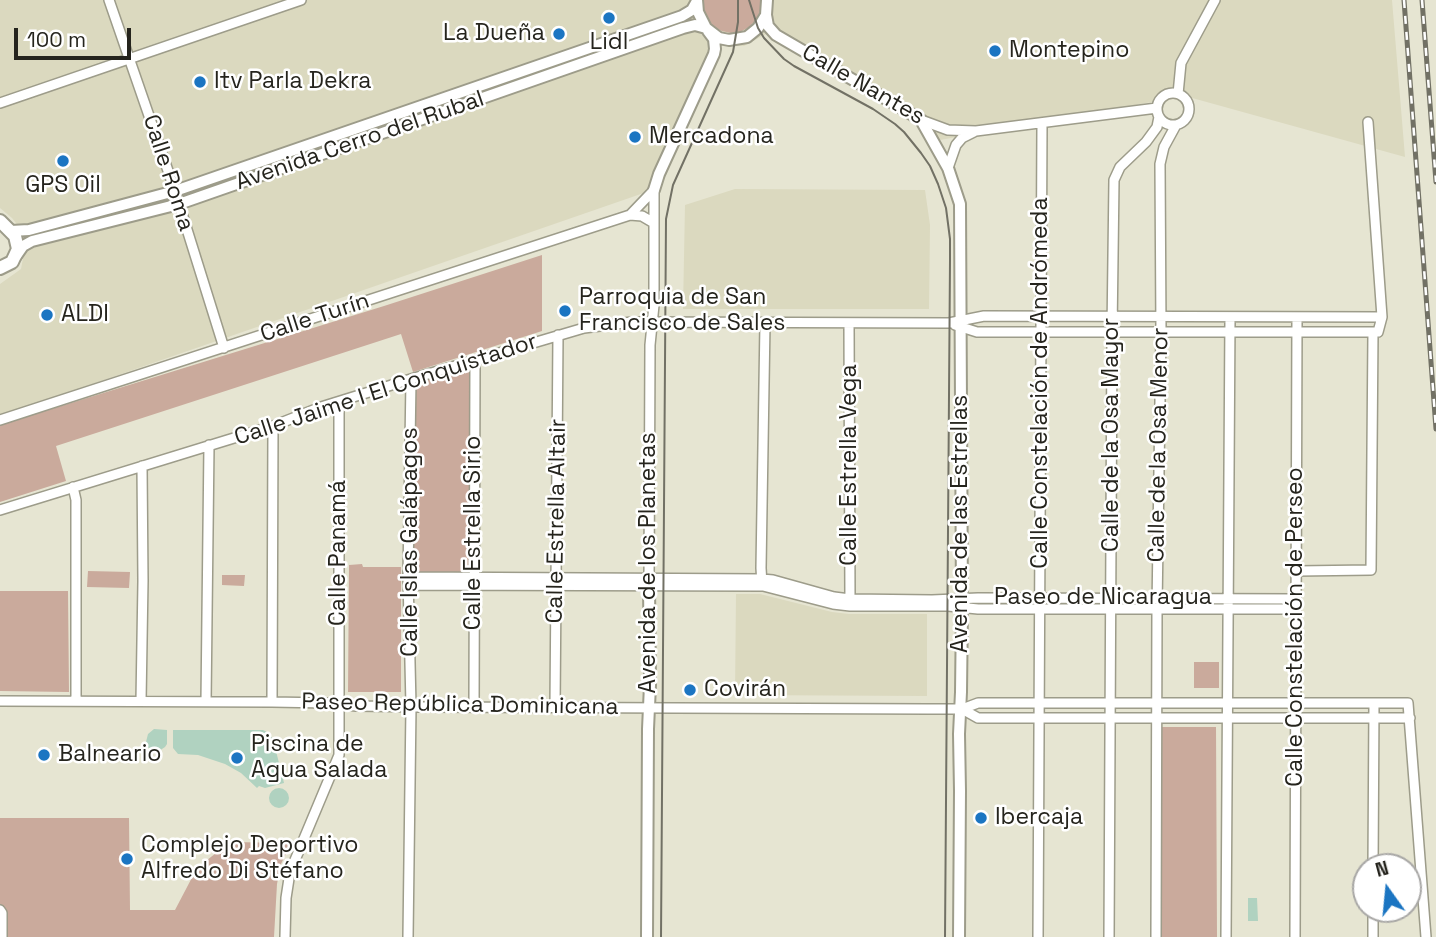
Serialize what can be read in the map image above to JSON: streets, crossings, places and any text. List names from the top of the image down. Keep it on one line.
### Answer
{"streets":{"street":["Calle Nantes","Avenida Cerro del Rubal","Calle Roma","Calle Turín","Calle Constelación de Andrómeda","Calle Jaime I El Conquistador","Calle de la Osa Mayor","Calle de la Osa Menor","Calle Estrella Vega","Calle Estrella Altair","Avenida de las Estrellas","Calle Estrella Sirio","Calle Islas Galápagos","Calle Panamá","Avenida de los Planetas","Paseo de Nicaragua","Calle Constelación de Perseo","Paseo República Dominicana"]},"crossings":[["Calle Nantes","Avenida Cerro del Rubal"],["Calle Nantes","Calle Constelación de Andrómeda"],["Calle Nantes","Calle de la Osa Mayor"],["Calle Nantes","Calle de la Osa Menor"],["Calle Nantes","Avenida de las Estrellas"],["Avenida Cerro del Rubal","Calle Roma"],["Avenida Cerro del Rubal","Calle Turín"],["Calle Roma","Calle Turín"],["Calle Turín","Avenida de los Planetas"],["Calle Constelación de Andrómeda","Calle Jaime I El Conquistador"],["Calle Constelación de Andrómeda","Paseo de Nicaragua"],["Calle Constelación de Andrómeda","Paseo República Dominicana"],["Calle Jaime I El Conquistador","Calle de la Osa Mayor"],["Calle Jaime I El Conquistador","Calle de la Osa Menor"],["Calle Jaime I El Conquistador","Calle Estrella Vega"],["Calle Jaime I El Conquistador","Calle Estrella Altair"],["Calle Jaime I El Conquistador","Avenida de las Estrellas"],["Calle Jaime I El Conquistador","Calle Estrella Sirio"],["Calle Jaime I El Conquistador","Calle Islas Galápagos"],["Calle Jaime I El Conquistador","Calle Panamá"],["Calle Jaime I El Conquistador","Avenida de los Planetas"],["Calle Jaime I El Conquistador","Calle Constelación de Perseo"],["Calle de la Osa Mayor","Calle de la Osa Menor"],["Calle de la Osa Mayor","Paseo de Nicaragua"],["Calle de la Osa Mayor","Paseo República Dominicana"],["Calle de la Osa Menor","Paseo de Nicaragua"],["Calle de la Osa Menor","Paseo República Dominicana"],["Calle Estrella Vega","Paseo de Nicaragua"],["Calle Estrella Altair","Paseo de Nicaragua"],["Calle Estrella Altair","Paseo República Dominicana"],["Avenida de las Estrellas","Paseo de Nicaragua"],["Avenida de las Estrellas","Paseo República Dominicana"],["Calle Estrella Sirio","Paseo de Nicaragua"],["Calle Estrella Sirio","Paseo República Dominicana"],["Calle Islas Galápagos","Paseo de Nicaragua"],["Calle Islas Galápagos","Paseo República Dominicana"],["Calle Panamá","Paseo República Dominicana"],["Avenida de los Planetas","Paseo de Nicaragua"],["Avenida de los Planetas","Paseo República Dominicana"],["Paseo de Nicaragua","Calle Constelación de Perseo"],["Calle Constelación de Perseo","Paseo República Dominicana"]],"places":["Lidl","La Dueña","Montepino","Itv Parla Dekra","Mercadona","GPS Oil","Parroquia de San Francisco de Sales","ALDI","Covirán","Balneario","Piscina de Agua Salada","Ibercaja","Complejo Deportivo Alfredo Di Stéfano"],"scale_bar":"100 m","north":"top"}
